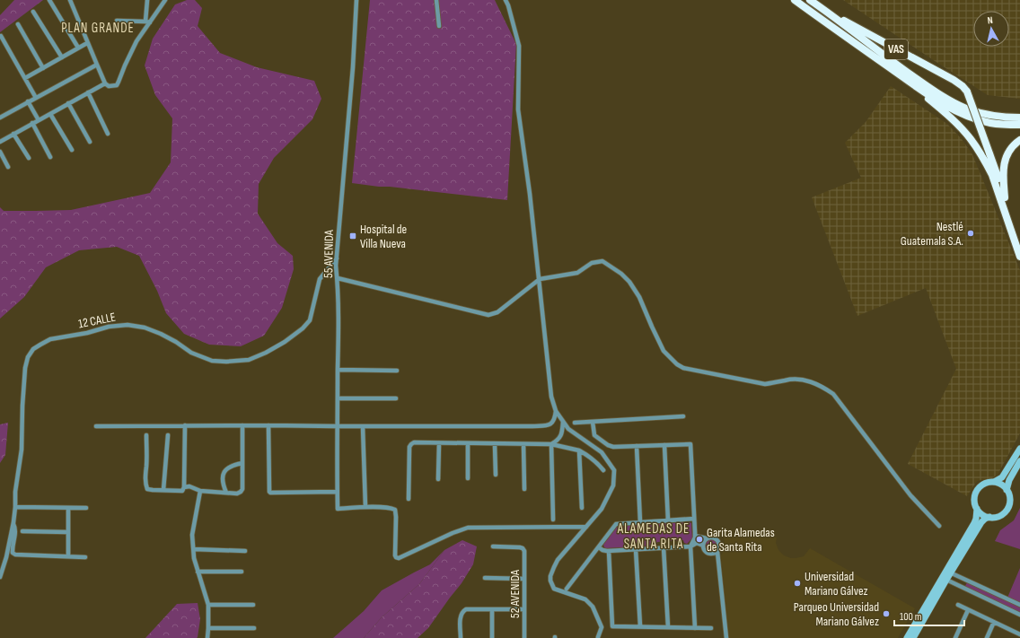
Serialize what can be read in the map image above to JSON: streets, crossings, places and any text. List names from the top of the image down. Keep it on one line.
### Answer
{"streets":{"highway":["VAS"],"street":["55 AVENIDA","12 CALLE","52 AVENIDA"]},"crossings":[["55 AVENIDA","12 CALLE"]],"districts":["PLAN GRANDE","ALAMEDAS DE SANTA RITA"],"places":{"other":["Nestlé Guatemala S.A.","Garita Alamedas de Santa Rita","Universidad Mariano Gálvez","Parqueo Universidad Mariano Gálvez"],"transit":["Hospital de Villa Nueva"]},"scale_bar":"100 m","north":"top"}
